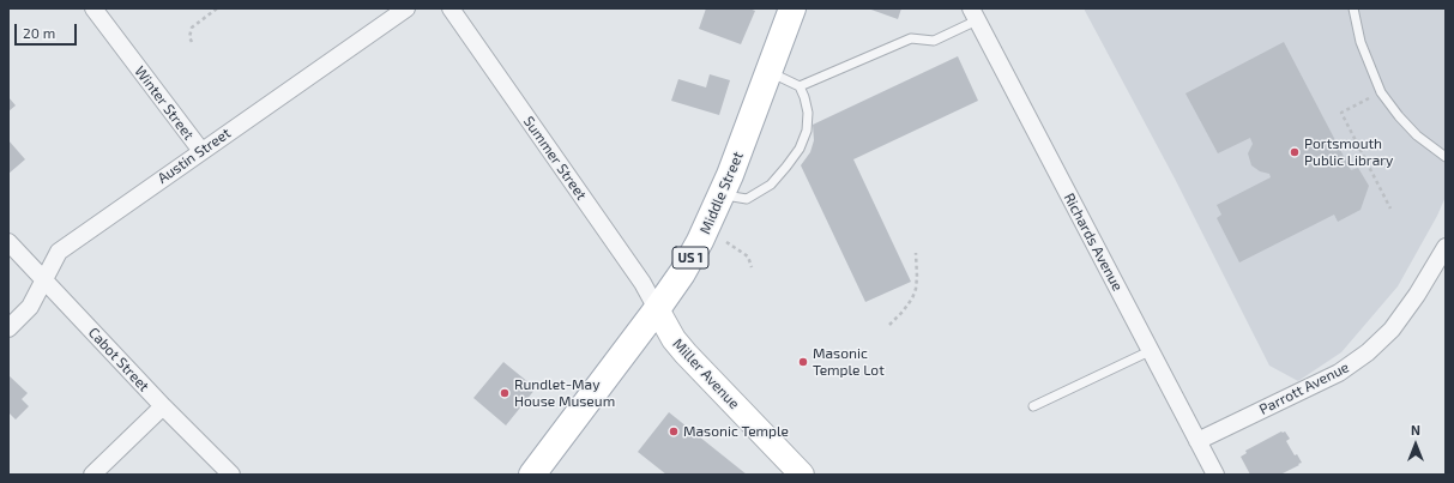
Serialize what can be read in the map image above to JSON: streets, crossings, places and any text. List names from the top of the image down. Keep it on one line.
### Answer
{"streets":{"main road":["Middle Street","US 1","Miller Avenue"],"street":["Winter Street","Austin Street","Summer Street","Richards Avenue","Cabot Street","Parrott Avenue"]},"crossings":[["Winter Street","Austin Street"],["Austin Street","Cabot Street"],["Summer Street","Middle Street"],["Summer Street","Miller Avenue"],["Middle Street","Miller Avenue"],["Richards Avenue","Parrott Avenue"]],"places":["Portsmouth Public Library","Masonic Temple Lot","Rundlet-May House Museum","Masonic Temple"],"scale_bar":"20 m","north":"top"}
